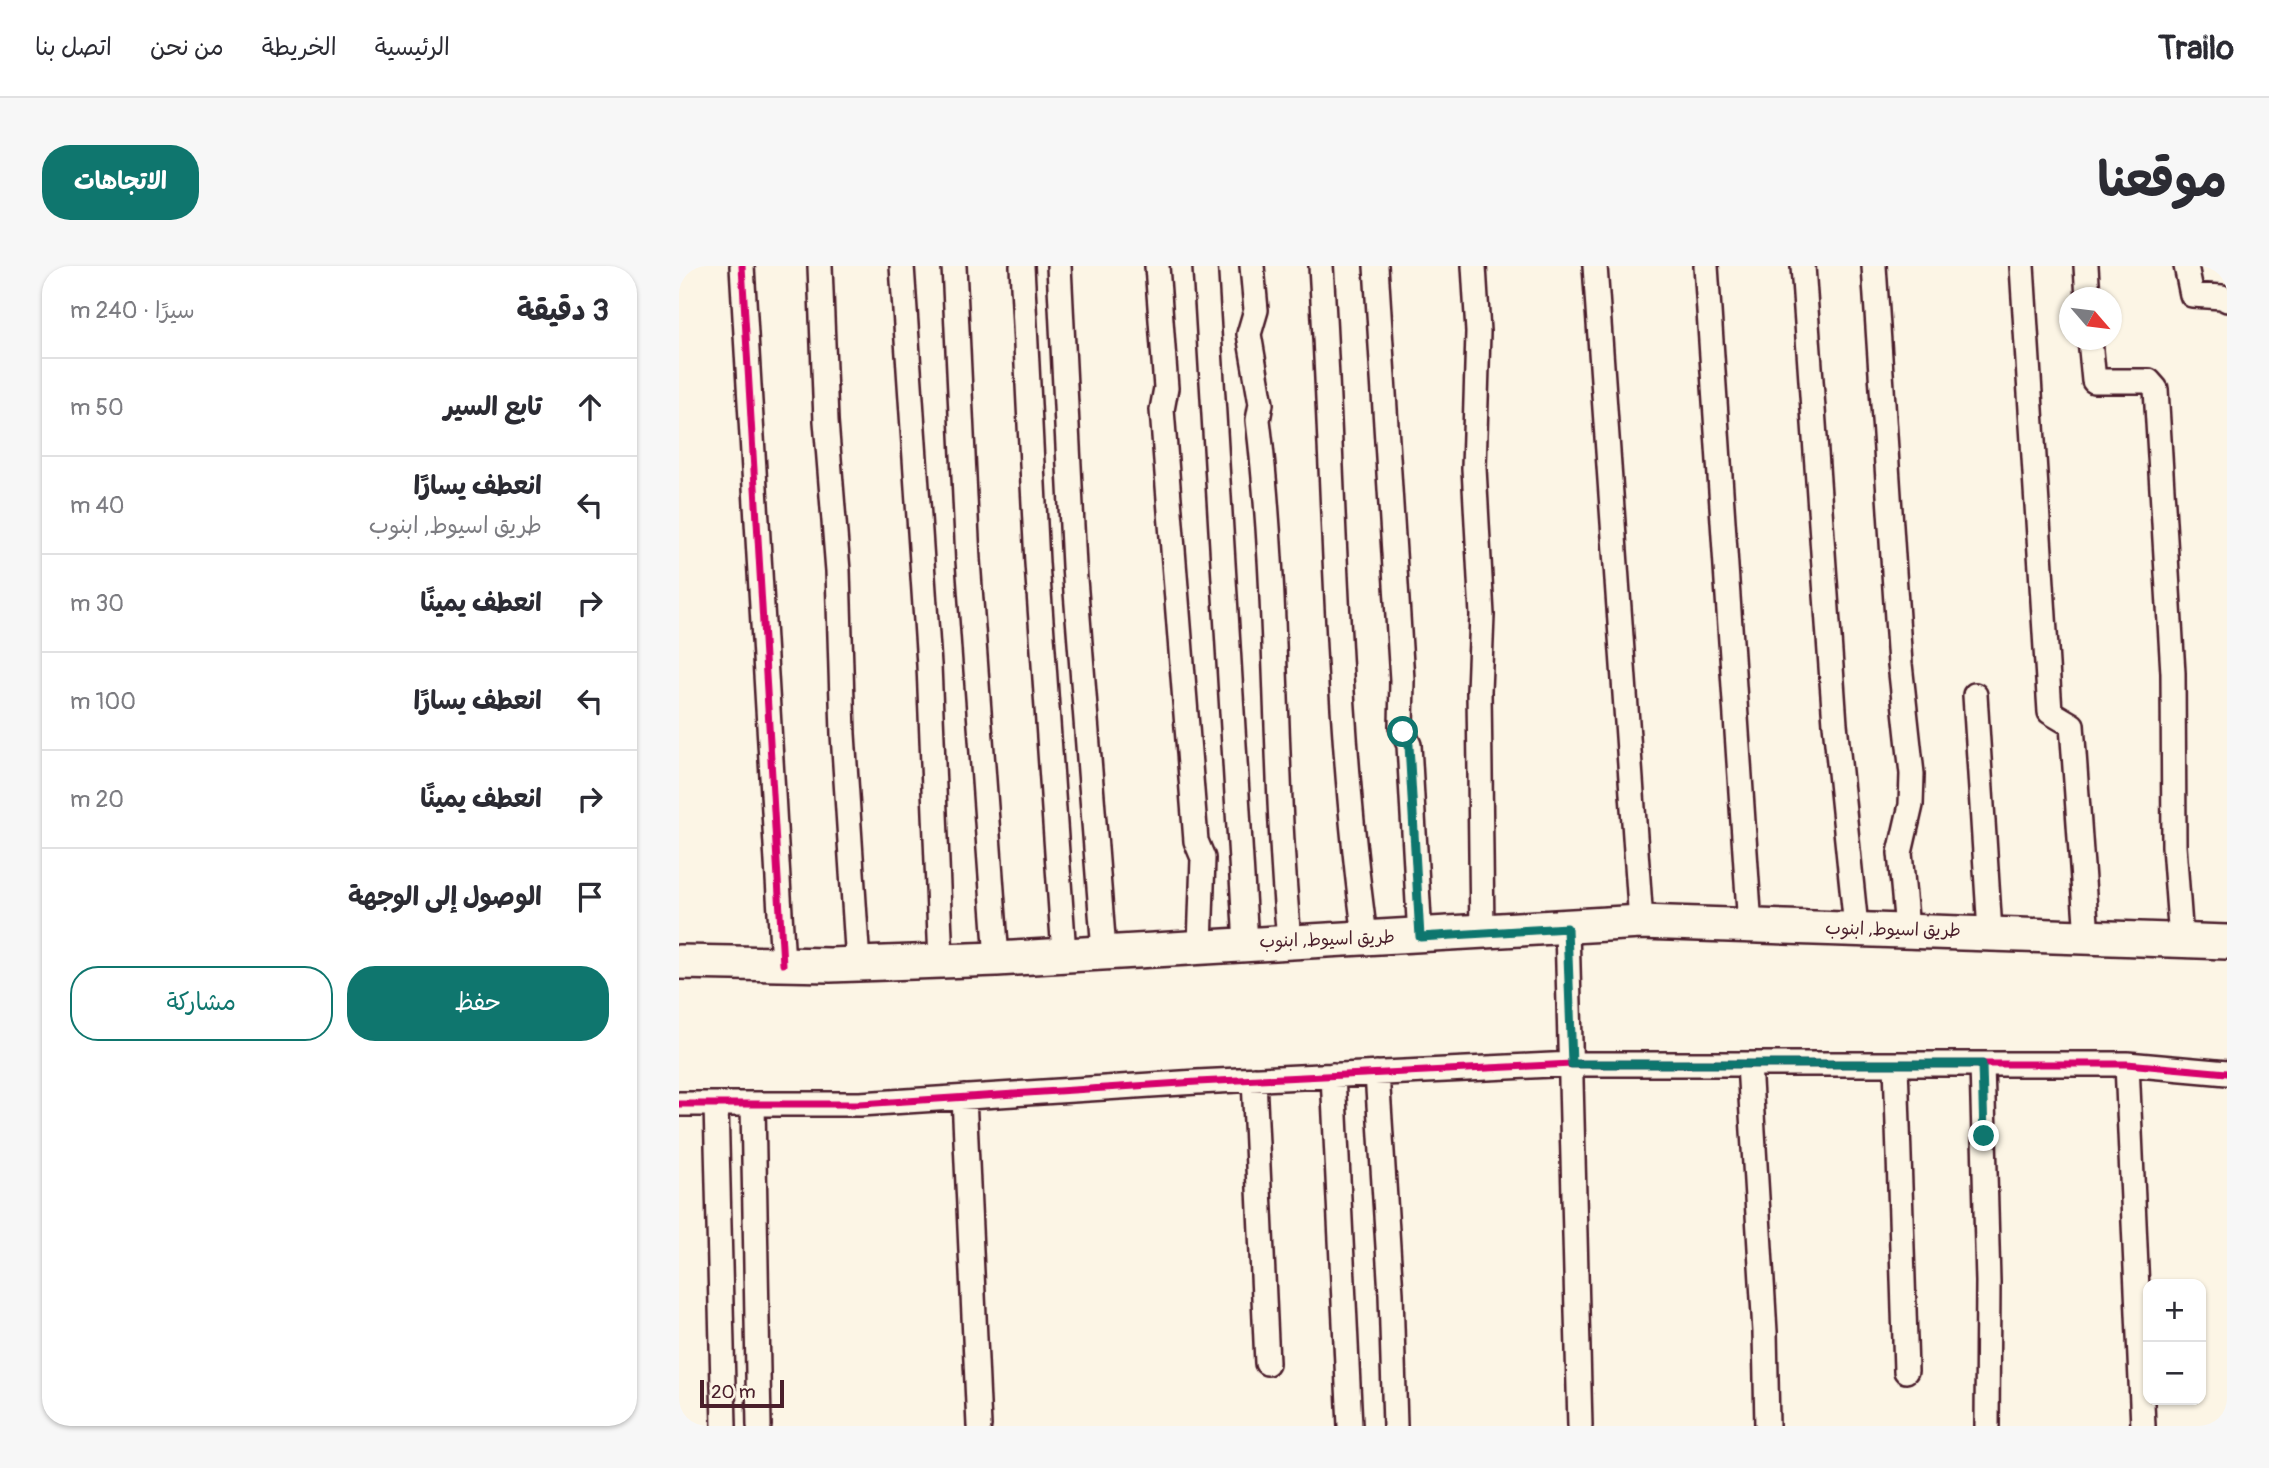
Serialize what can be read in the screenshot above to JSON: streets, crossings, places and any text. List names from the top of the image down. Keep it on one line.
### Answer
{"streets":{"main road":["طريق اسيوط, ابنوب"]},"scale_bar":"20 m","north":"bottom right","page":{"header":"Trailo","nav":["الرئيسية","الخريطة","من نحن","اتصل بنا"],"title":"موقعنا","buttons":["الاتجاهات",["حفظ","مشاركة"]],"heading":["3 دقيقة","سيرًا · 240 m"],"list":[["تابع السير","50 m"],["انعطف يسارًا","طريق اسيوط, ابنوب","40 m"],["انعطف يمينًا","30 m"],["انعطف يسارًا","100 m"],["انعطف يمينًا","20 m"],"الوصول إلى الوجهة"],"map_buttons":["+","−"],"scale":"20 m"}}
